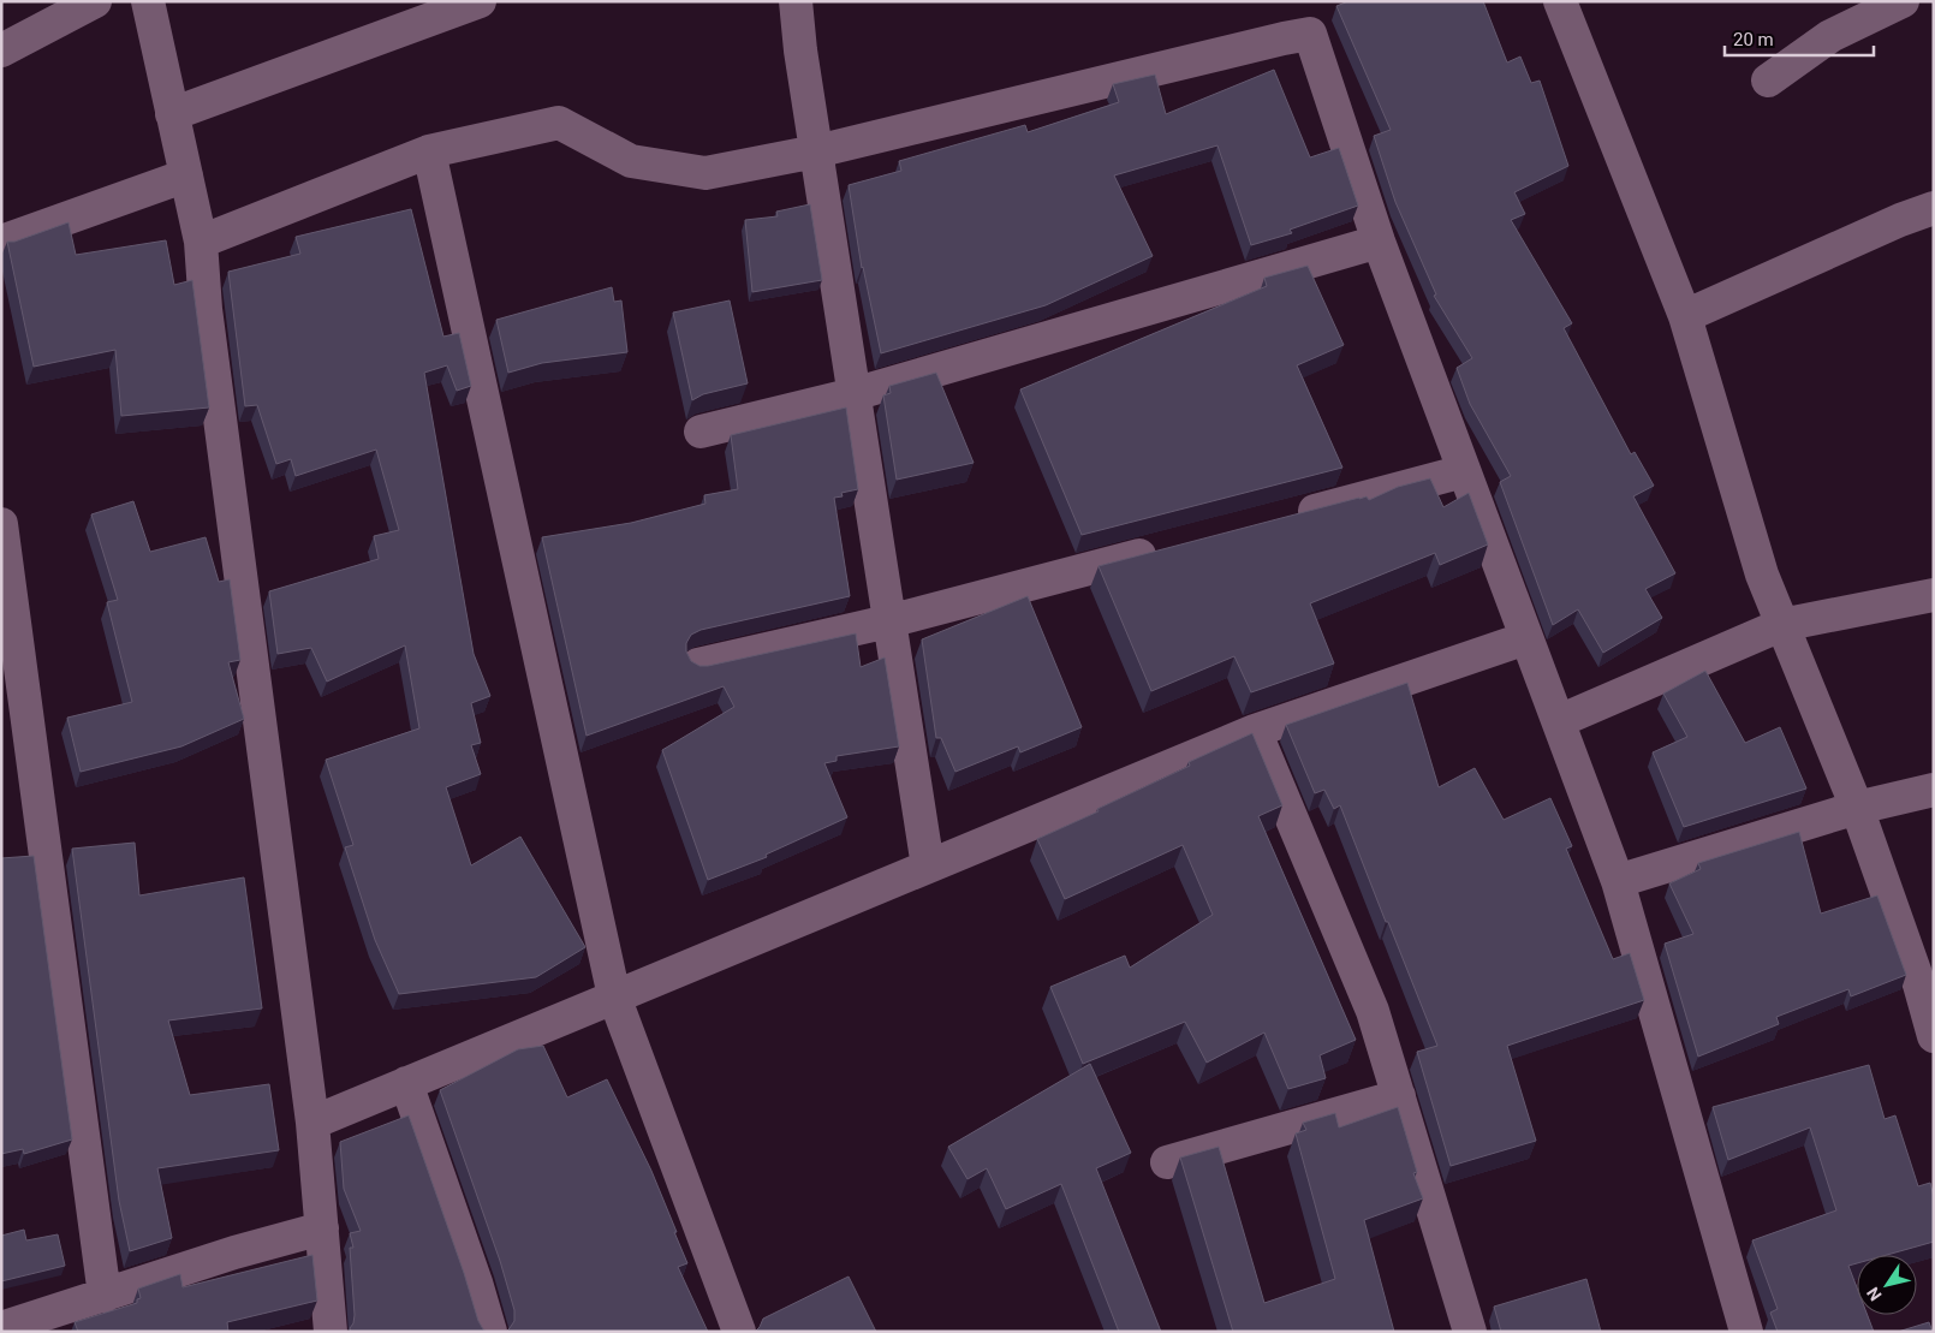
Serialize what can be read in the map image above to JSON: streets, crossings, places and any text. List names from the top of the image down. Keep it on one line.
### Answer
{"scale_bar":"20 m","north":"bottom left"}
